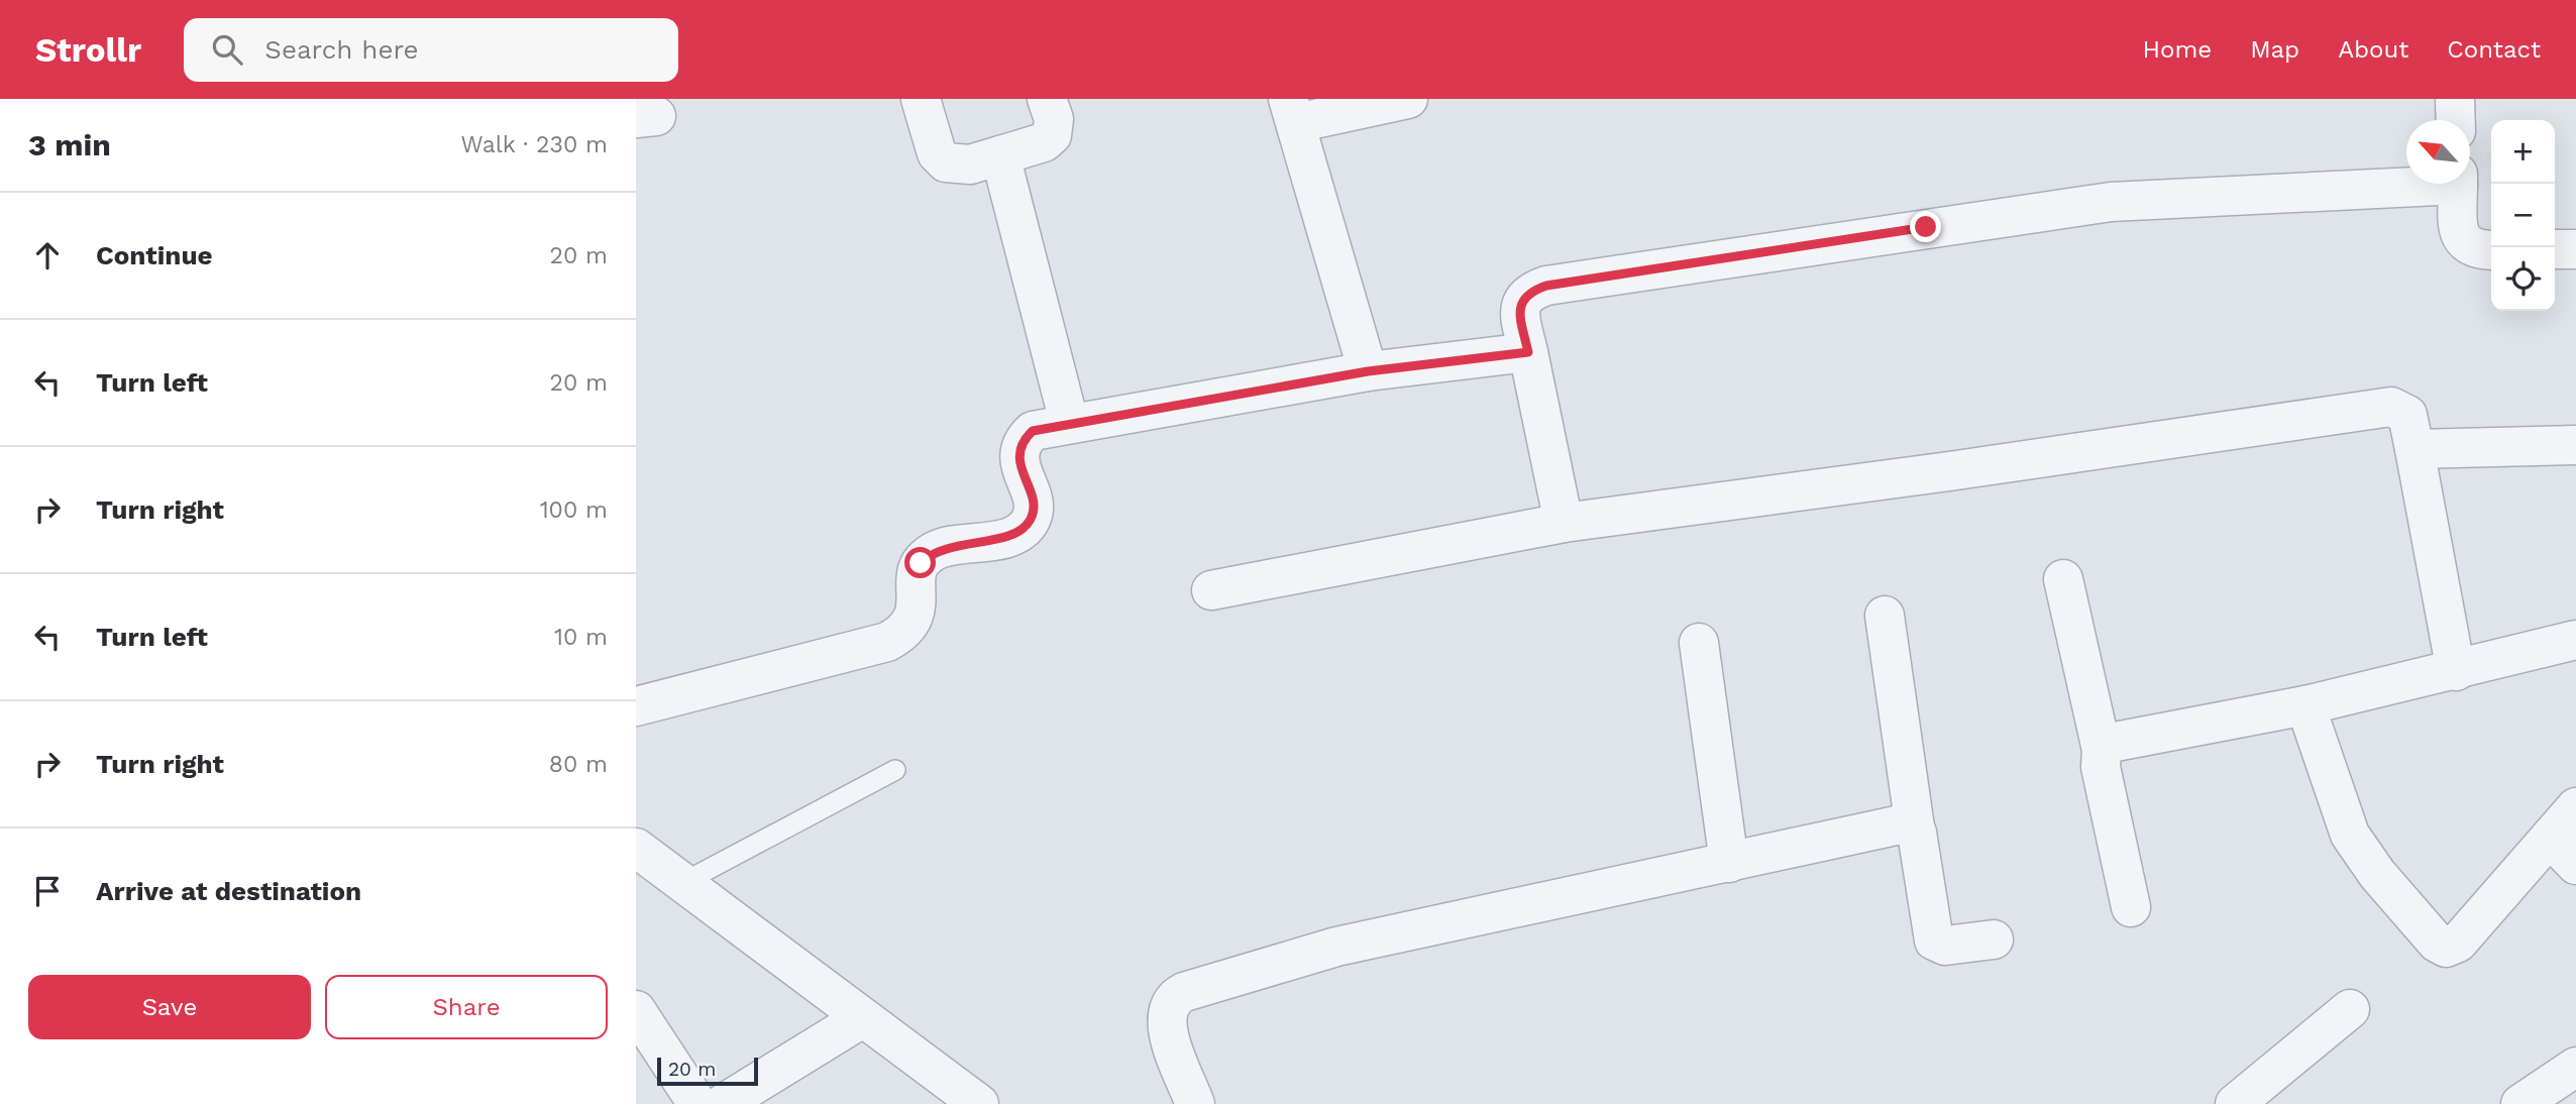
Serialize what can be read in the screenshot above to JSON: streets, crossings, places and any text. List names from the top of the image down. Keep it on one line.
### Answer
{"scale_bar":"20 m","north":"top left","page":{"header":"Strollr","search":"Search here","nav":["Home","Map","About","Contact"],"heading":["3 min","Walk · 230 m"],"map_buttons":["+","−"],"list":[["Continue","20 m"],["Turn left","20 m"],["Turn right","100 m"],["Turn left","10 m"],["Turn right","80 m"],"Arrive at destination"],"buttons":["Save","Share"],"scale":"20 m"}}
